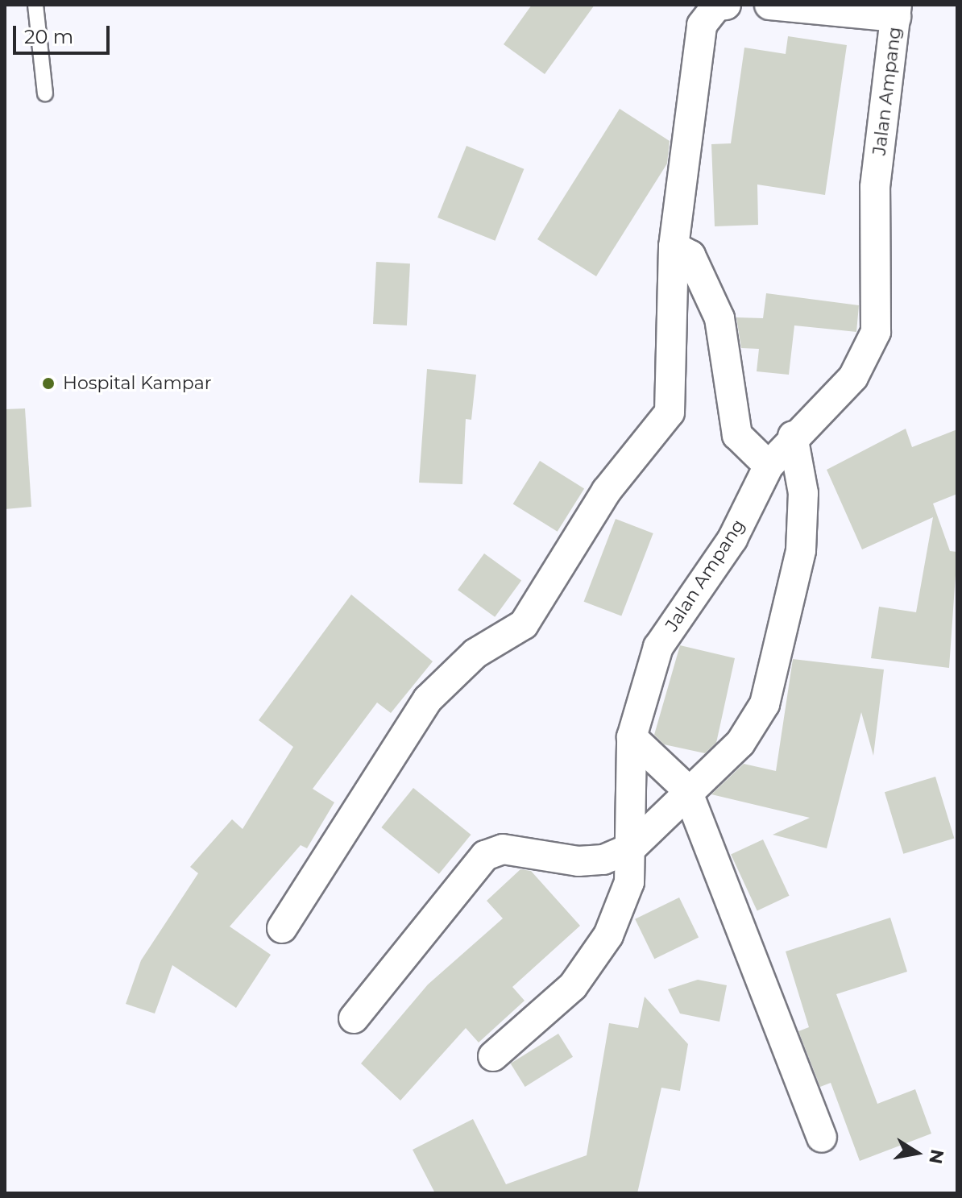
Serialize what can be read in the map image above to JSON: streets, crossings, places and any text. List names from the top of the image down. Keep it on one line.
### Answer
{"streets":{"street":["Jalan Ampang"]},"places":["Hospital Kampar"],"scale_bar":"20 m","north":"right"}
